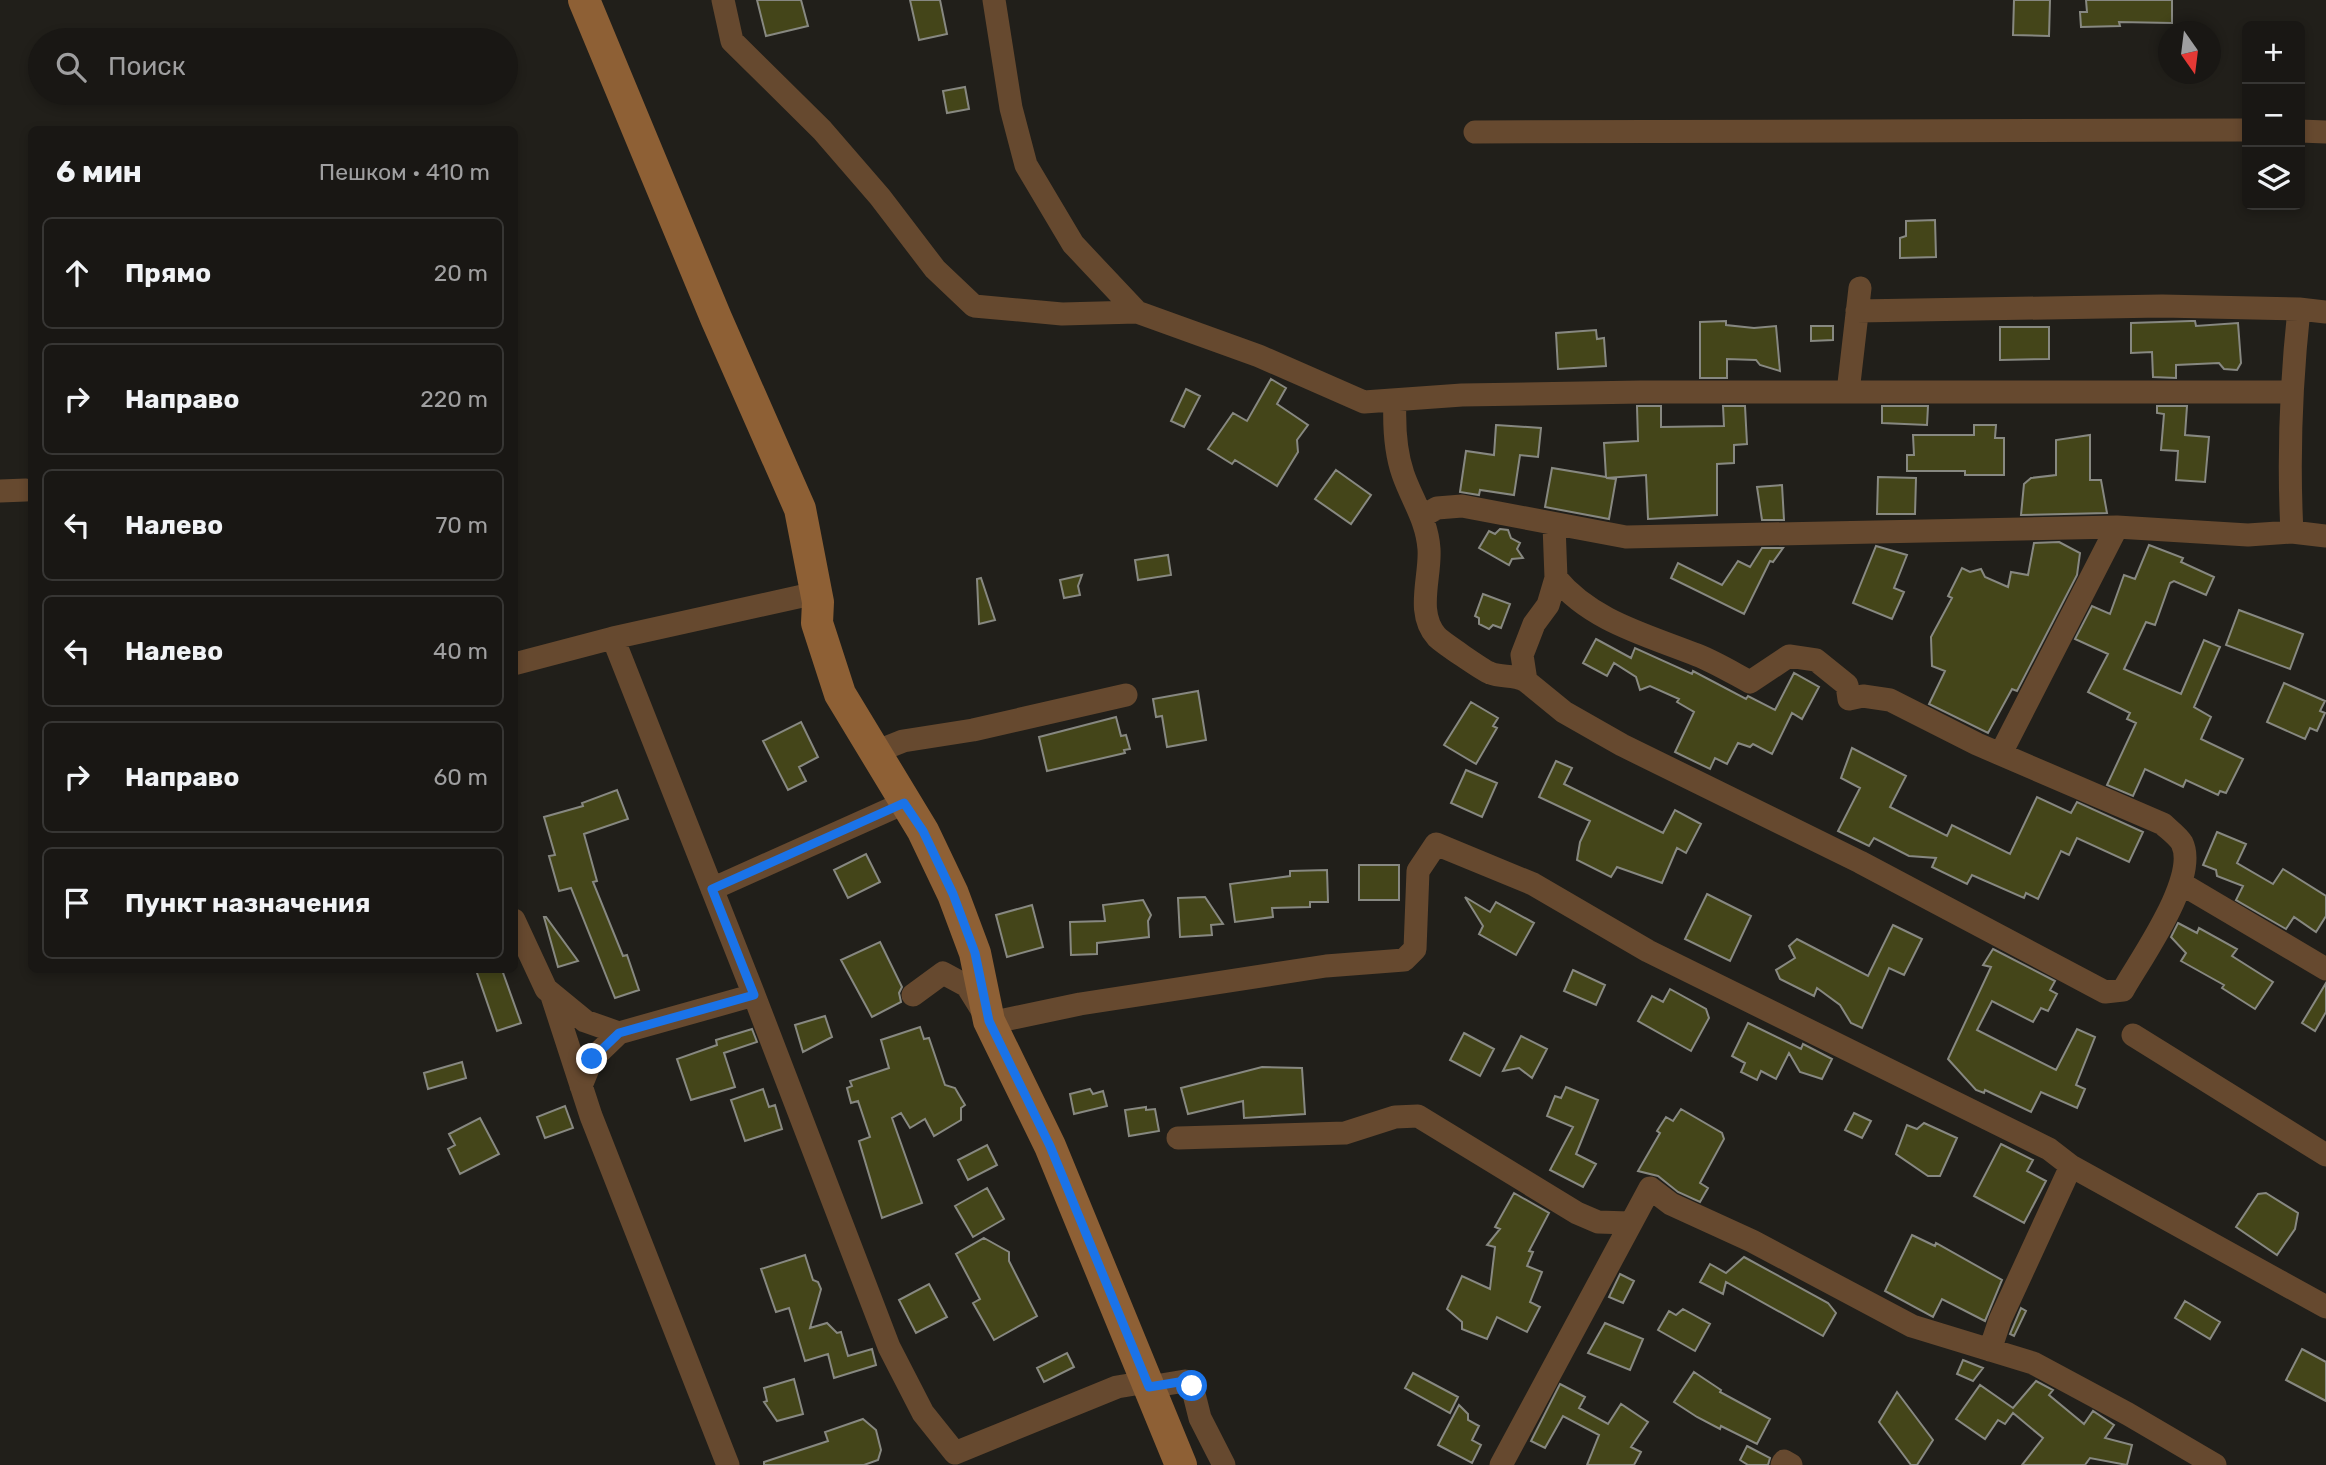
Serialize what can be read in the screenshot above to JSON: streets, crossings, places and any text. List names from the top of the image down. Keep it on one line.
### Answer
{"north":"bottom","page":{"map_buttons":["+","−"],"search":"Поиск","heading":["6 мин","Пешком · 410 m"],"list":[["Прямо","20 m"],["Направо","220 m"],["Налево","70 m"],["Налево","40 m"],["Направо","60 m"],"Пункт назначения"]}}
